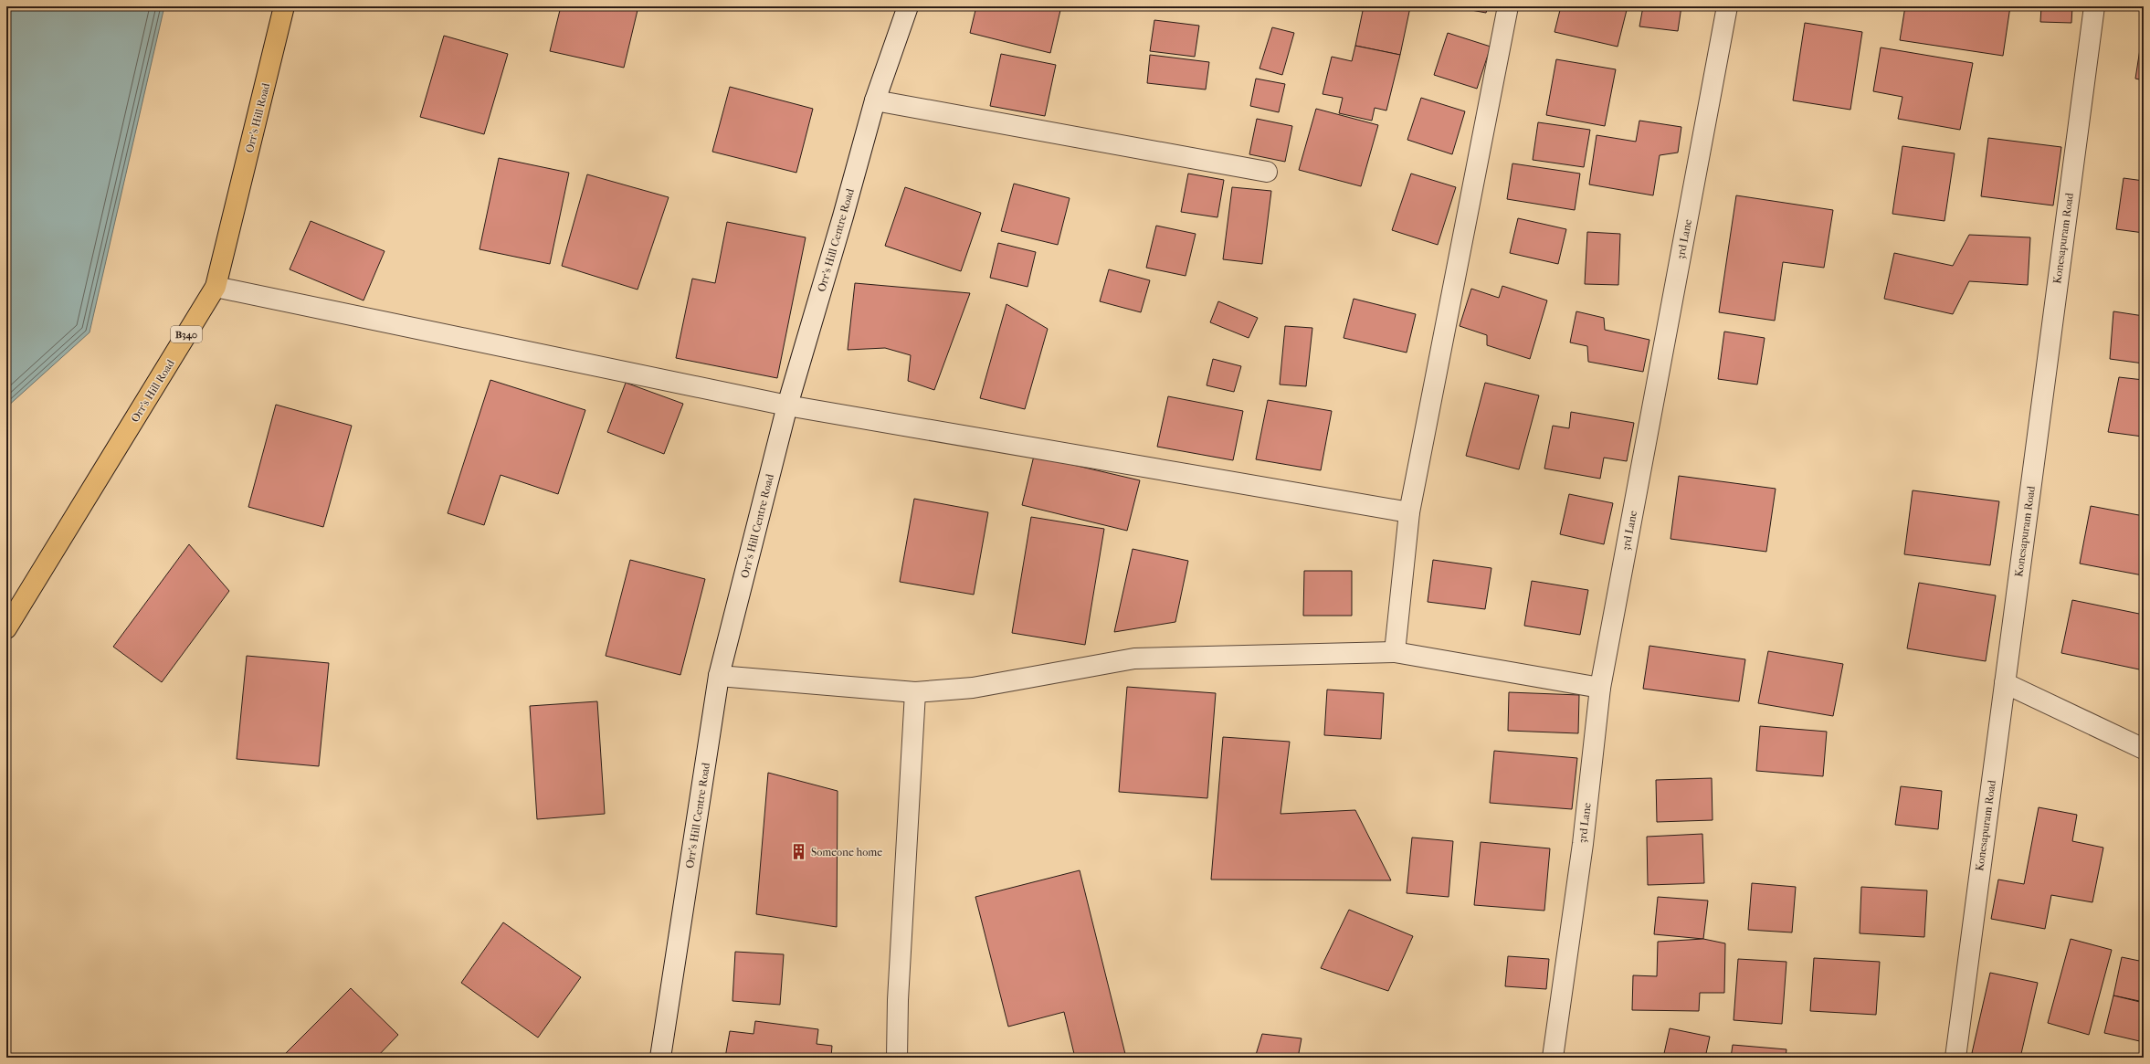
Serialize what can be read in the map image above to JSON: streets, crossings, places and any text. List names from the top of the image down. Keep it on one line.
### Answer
{"streets":{"main road":["Orr’s Hill Road","B340"],"street":["Konesapuram Road","3rd Lane","Orr's Hill Centre Road"]},"places":{"building":["Someone home"]}}
